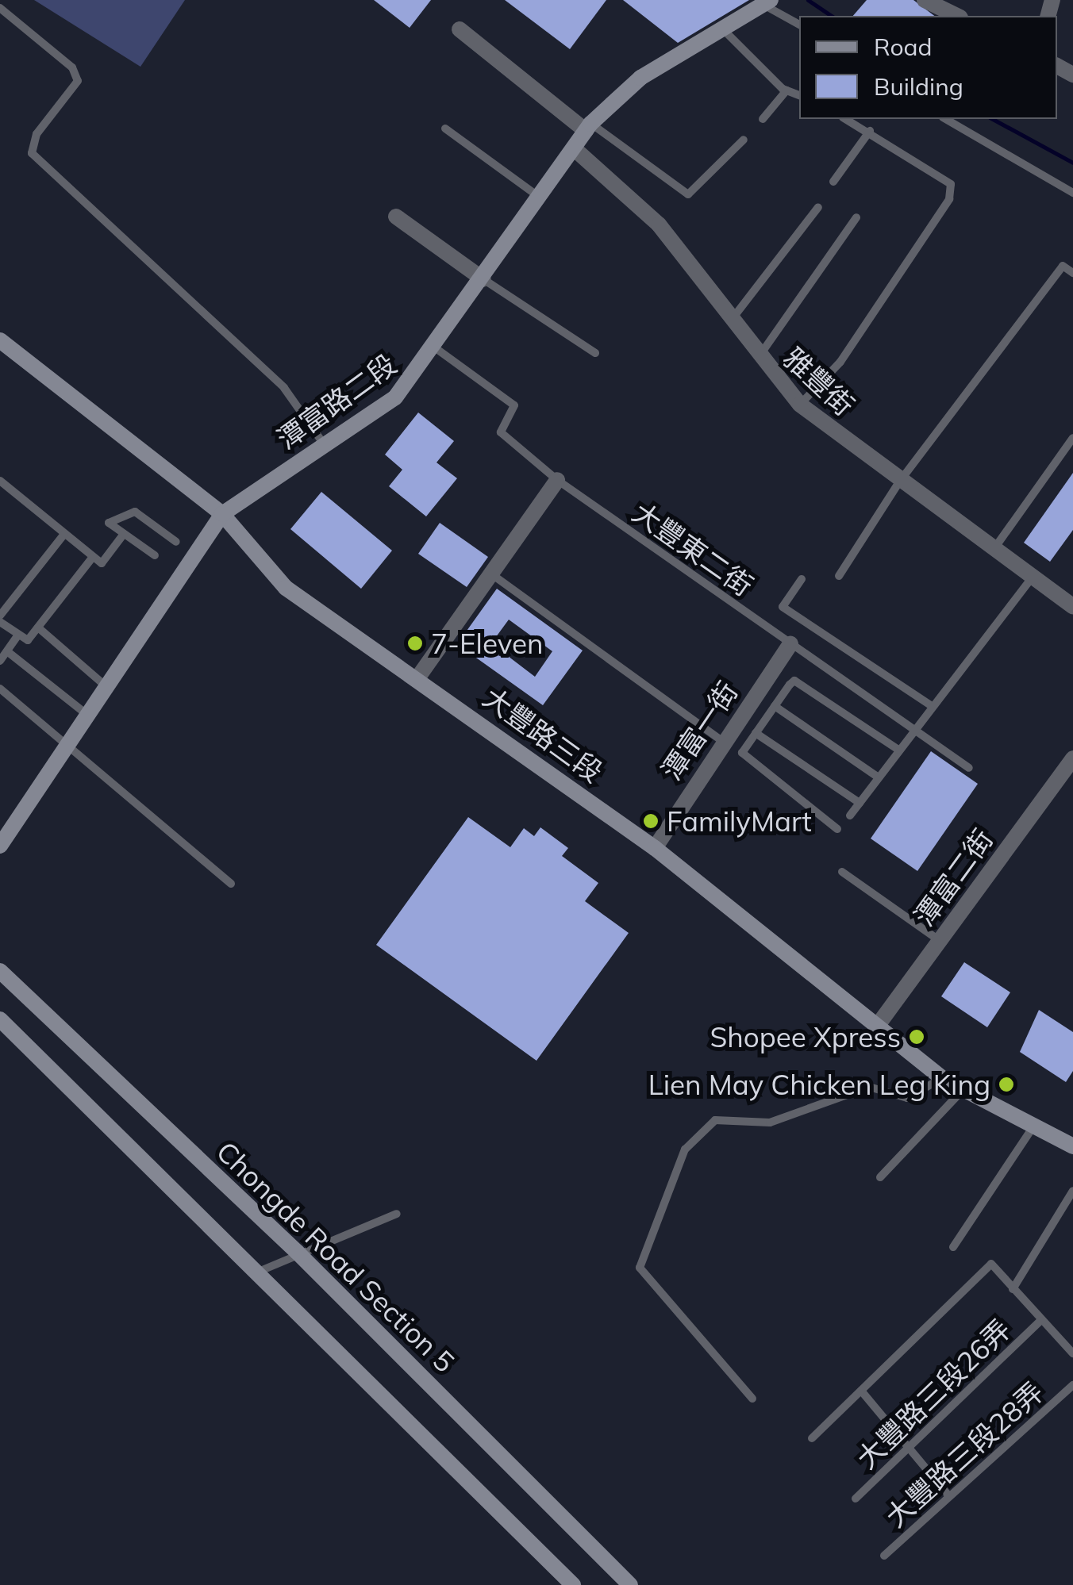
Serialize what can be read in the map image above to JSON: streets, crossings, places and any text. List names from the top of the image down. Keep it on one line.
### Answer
{"streets":{"street":["雅豐街","潭富路二段","潭富一街","大豐路三段","潭富二街","Chongde Road Section 5"],"lane":["大豐東二街","大豐路三段26弄","大豐路三段28弄"]},"crossings":[["雅豐街","潭富路二段"],["潭富路二段","大豐東二街"],["潭富路二段","大豐路三段"],["大豐東二街","潭富一街"],["潭富一街","大豐路三段"],["大豐路三段","潭富二街"]],"places":["7-Eleven","FamilyMart","Shopee Xpress","Lien May Chicken Leg King"],"legend":["Road","Building"]}
